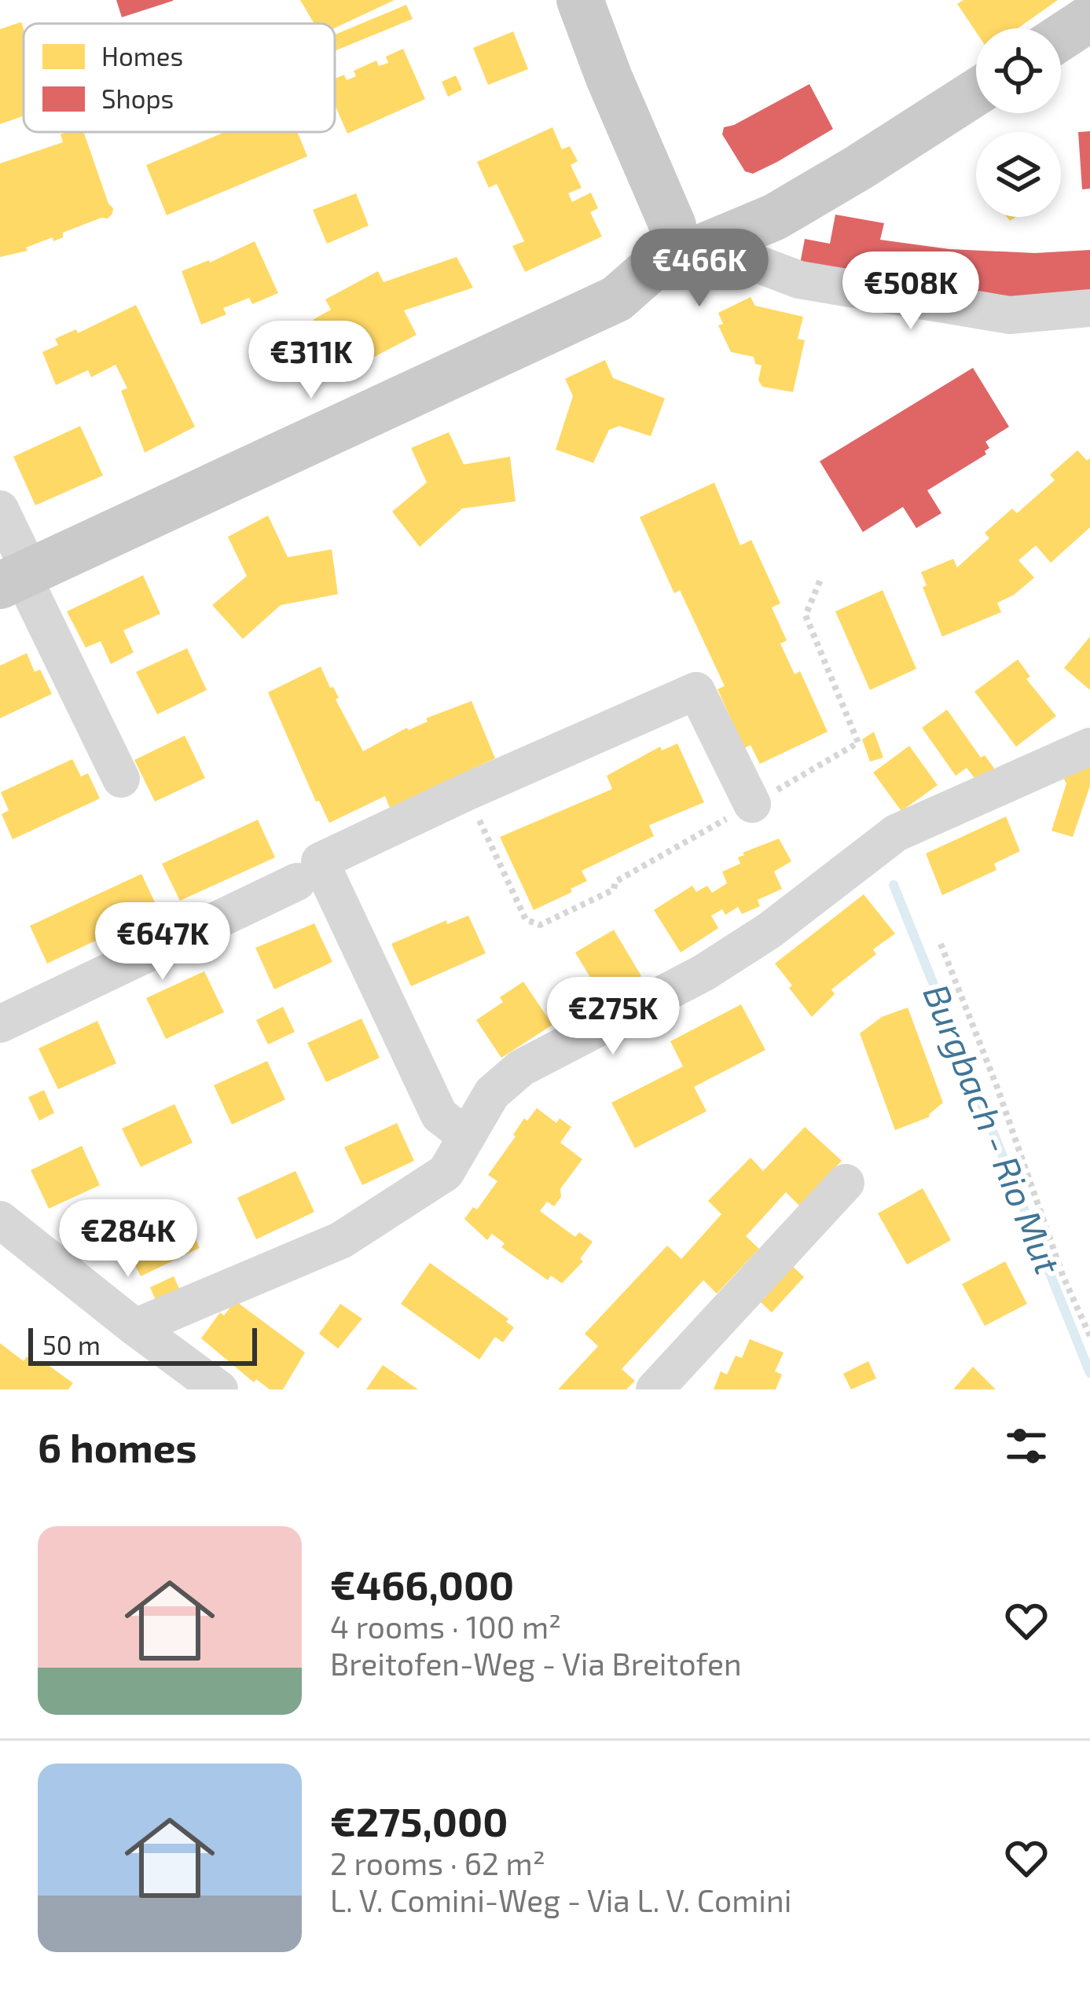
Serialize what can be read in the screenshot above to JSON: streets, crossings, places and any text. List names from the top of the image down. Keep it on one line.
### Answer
{"water":["Burgbach - Rio Mut"],"legend":["Homes","Shops"],"scale_bar":"50 m","page":{"price":["€466K","€508K","€311K","€647K","€275K","€284K"],"scale":"50 m","heading":"6 homes","list":[{"name":"€466,000","note":"4 rooms · 100 m² · Breitofen-Weg - Via Breitofen"},{"name":"€275,000","note":"2 rooms · 62 m² · L. V. Comini-Weg - Via L. V. Comini"}]}}
